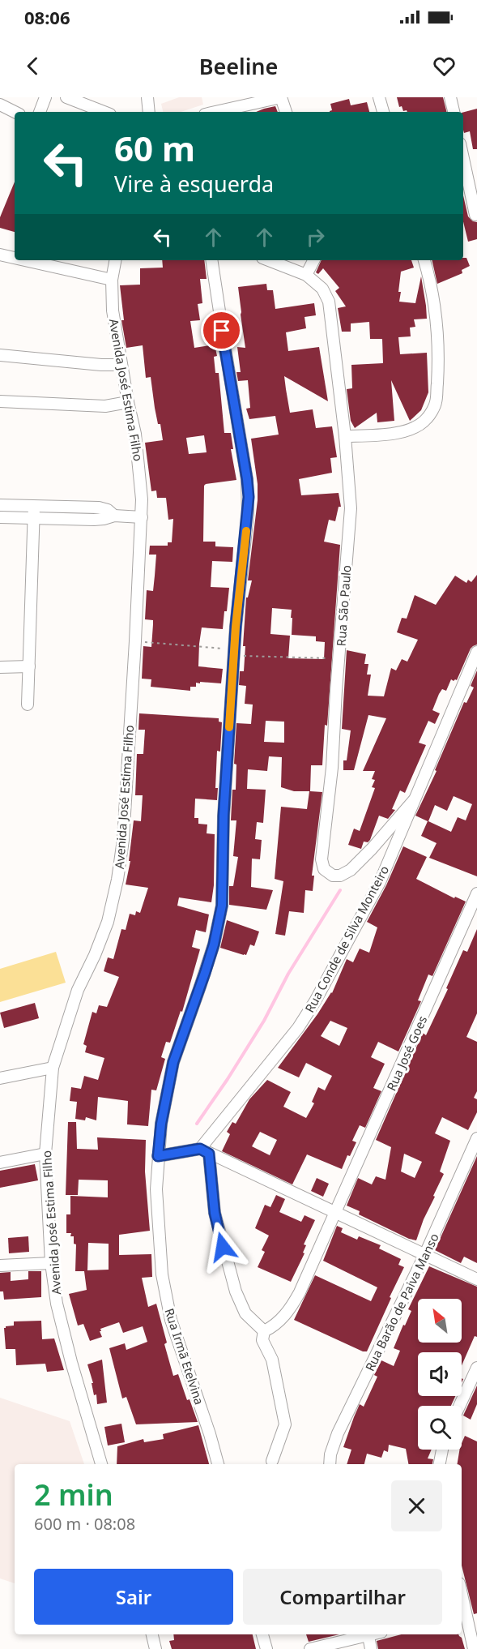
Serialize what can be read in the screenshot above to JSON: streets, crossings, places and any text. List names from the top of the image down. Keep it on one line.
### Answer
{"streets":{"street":["Avenida José Estima Filho","Rua São Paulo","Rua Conde de Silva Monteiro","Rua José Goes","Rua Barão de Paiva Manso","Rua Irmã Etelvina"]},"crossings":[["Rua São Paulo","Rua Conde de Silva Monteiro"]],"north":"top left","page":{"status":"08:06","header":"Beeline","turn":["60 m","Vire à esquerda"],"heading":["2 min","600 m · 08:08"],"buttons":["Sair","Compartilhar"]}}
